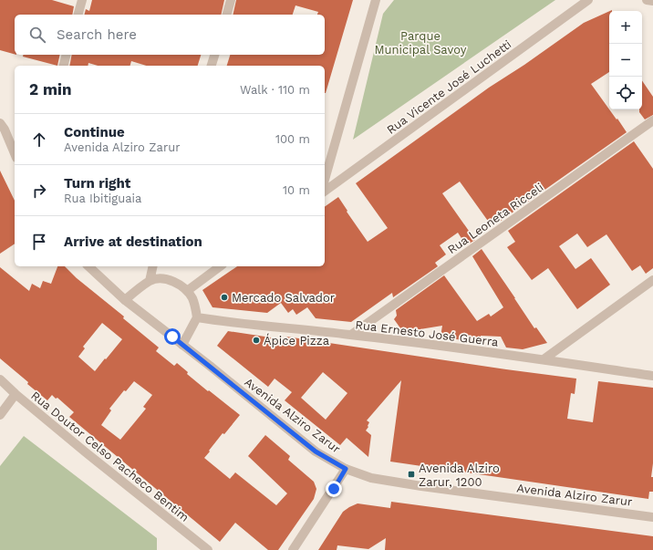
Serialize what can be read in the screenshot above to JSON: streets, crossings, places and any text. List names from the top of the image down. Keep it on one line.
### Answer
{"streets":{"street":["Rua Vicente José Luchetti","Rua Leoneta Ricceli","Rua Ernesto José Guerra","Avenida Alziro Zarur","Rua Doutor Celso Pacheco Bentim"]},"crossings":[["Rua Leoneta Ricceli","Rua Ernesto José Guerra"]],"parks":["Parque Municipal Savoy"],"places":{"other":["Mercado Salvador","Ápice Pizza"],"transit":["Avenida Alziro Zarur, 1200"]},"page":{"map_buttons":["+","−"],"search":"Search here","heading":["2 min","Walk · 110 m"],"list":[["Continue","Avenida Alziro Zarur","100 m"],["Turn right","Rua Ibitiguaia","10 m"],"Arrive at destination"]}}
